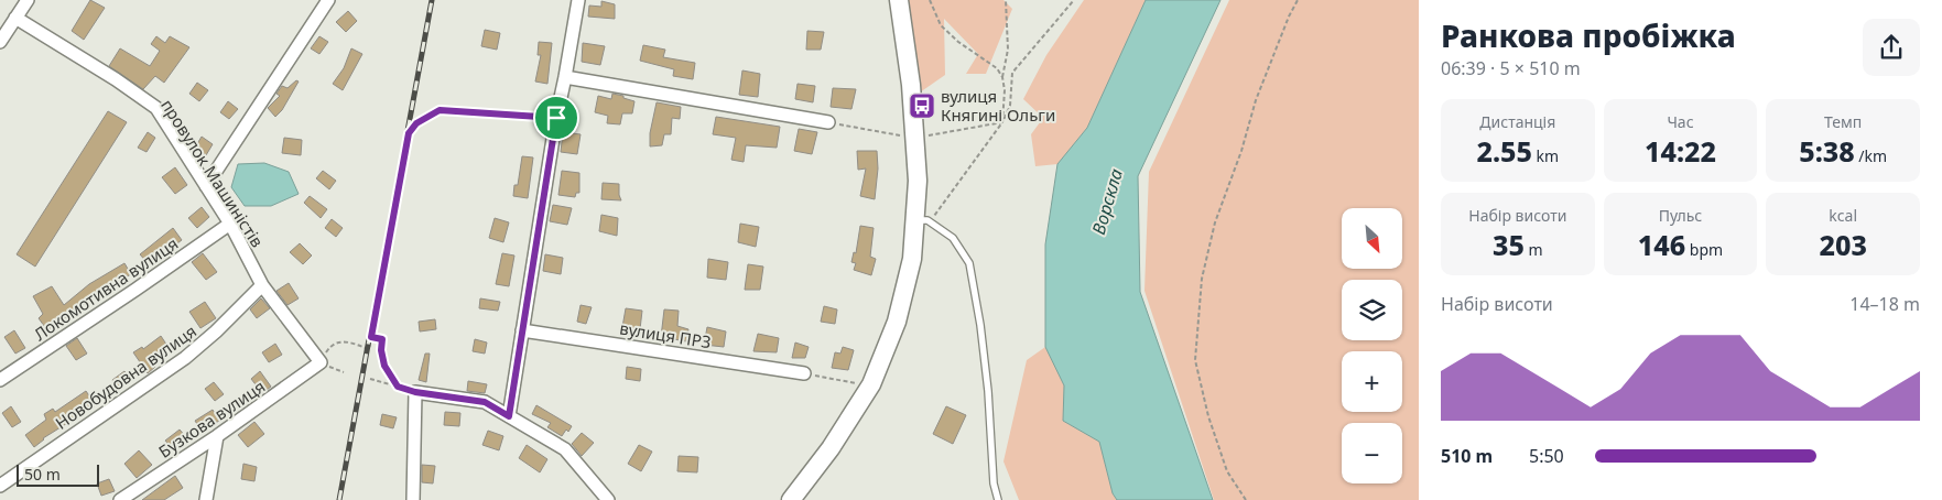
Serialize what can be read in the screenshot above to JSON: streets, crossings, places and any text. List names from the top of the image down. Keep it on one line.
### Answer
{"streets":{"street":["провулок Машиністів","Локомотивна вулиця","вулиця ПРЗ","Новобудовна вулиця","Бузкова вулиця"]},"crossings":[["провулок Машиністів","Локомотивна вулиця"],["провулок Машиністів","Новобудовна вулиця"],["провулок Машиністів","Бузкова вулиця"]],"water":["Ворскла"],"places":{"bus stop":["вулиця Княгині Ольги"]},"scale_bar":"50 m","north":"bottom right","page":{"heading":["Ранкова пробіжка","06:39 · 5 × 510 m"],"stats":[["Дистанція","2.55 km"],["Час","14:22"],["Темп","5:38 /km"],["Набір висоти","35 m"],["Пульс","146 bpm"],["kcal","203"]],"map_buttons":["+","−"],"chart":["Набір висоти","14–18 m"],"list":[{"name":"510 m","note":"5:50"}],"scale":"50 m"}}
